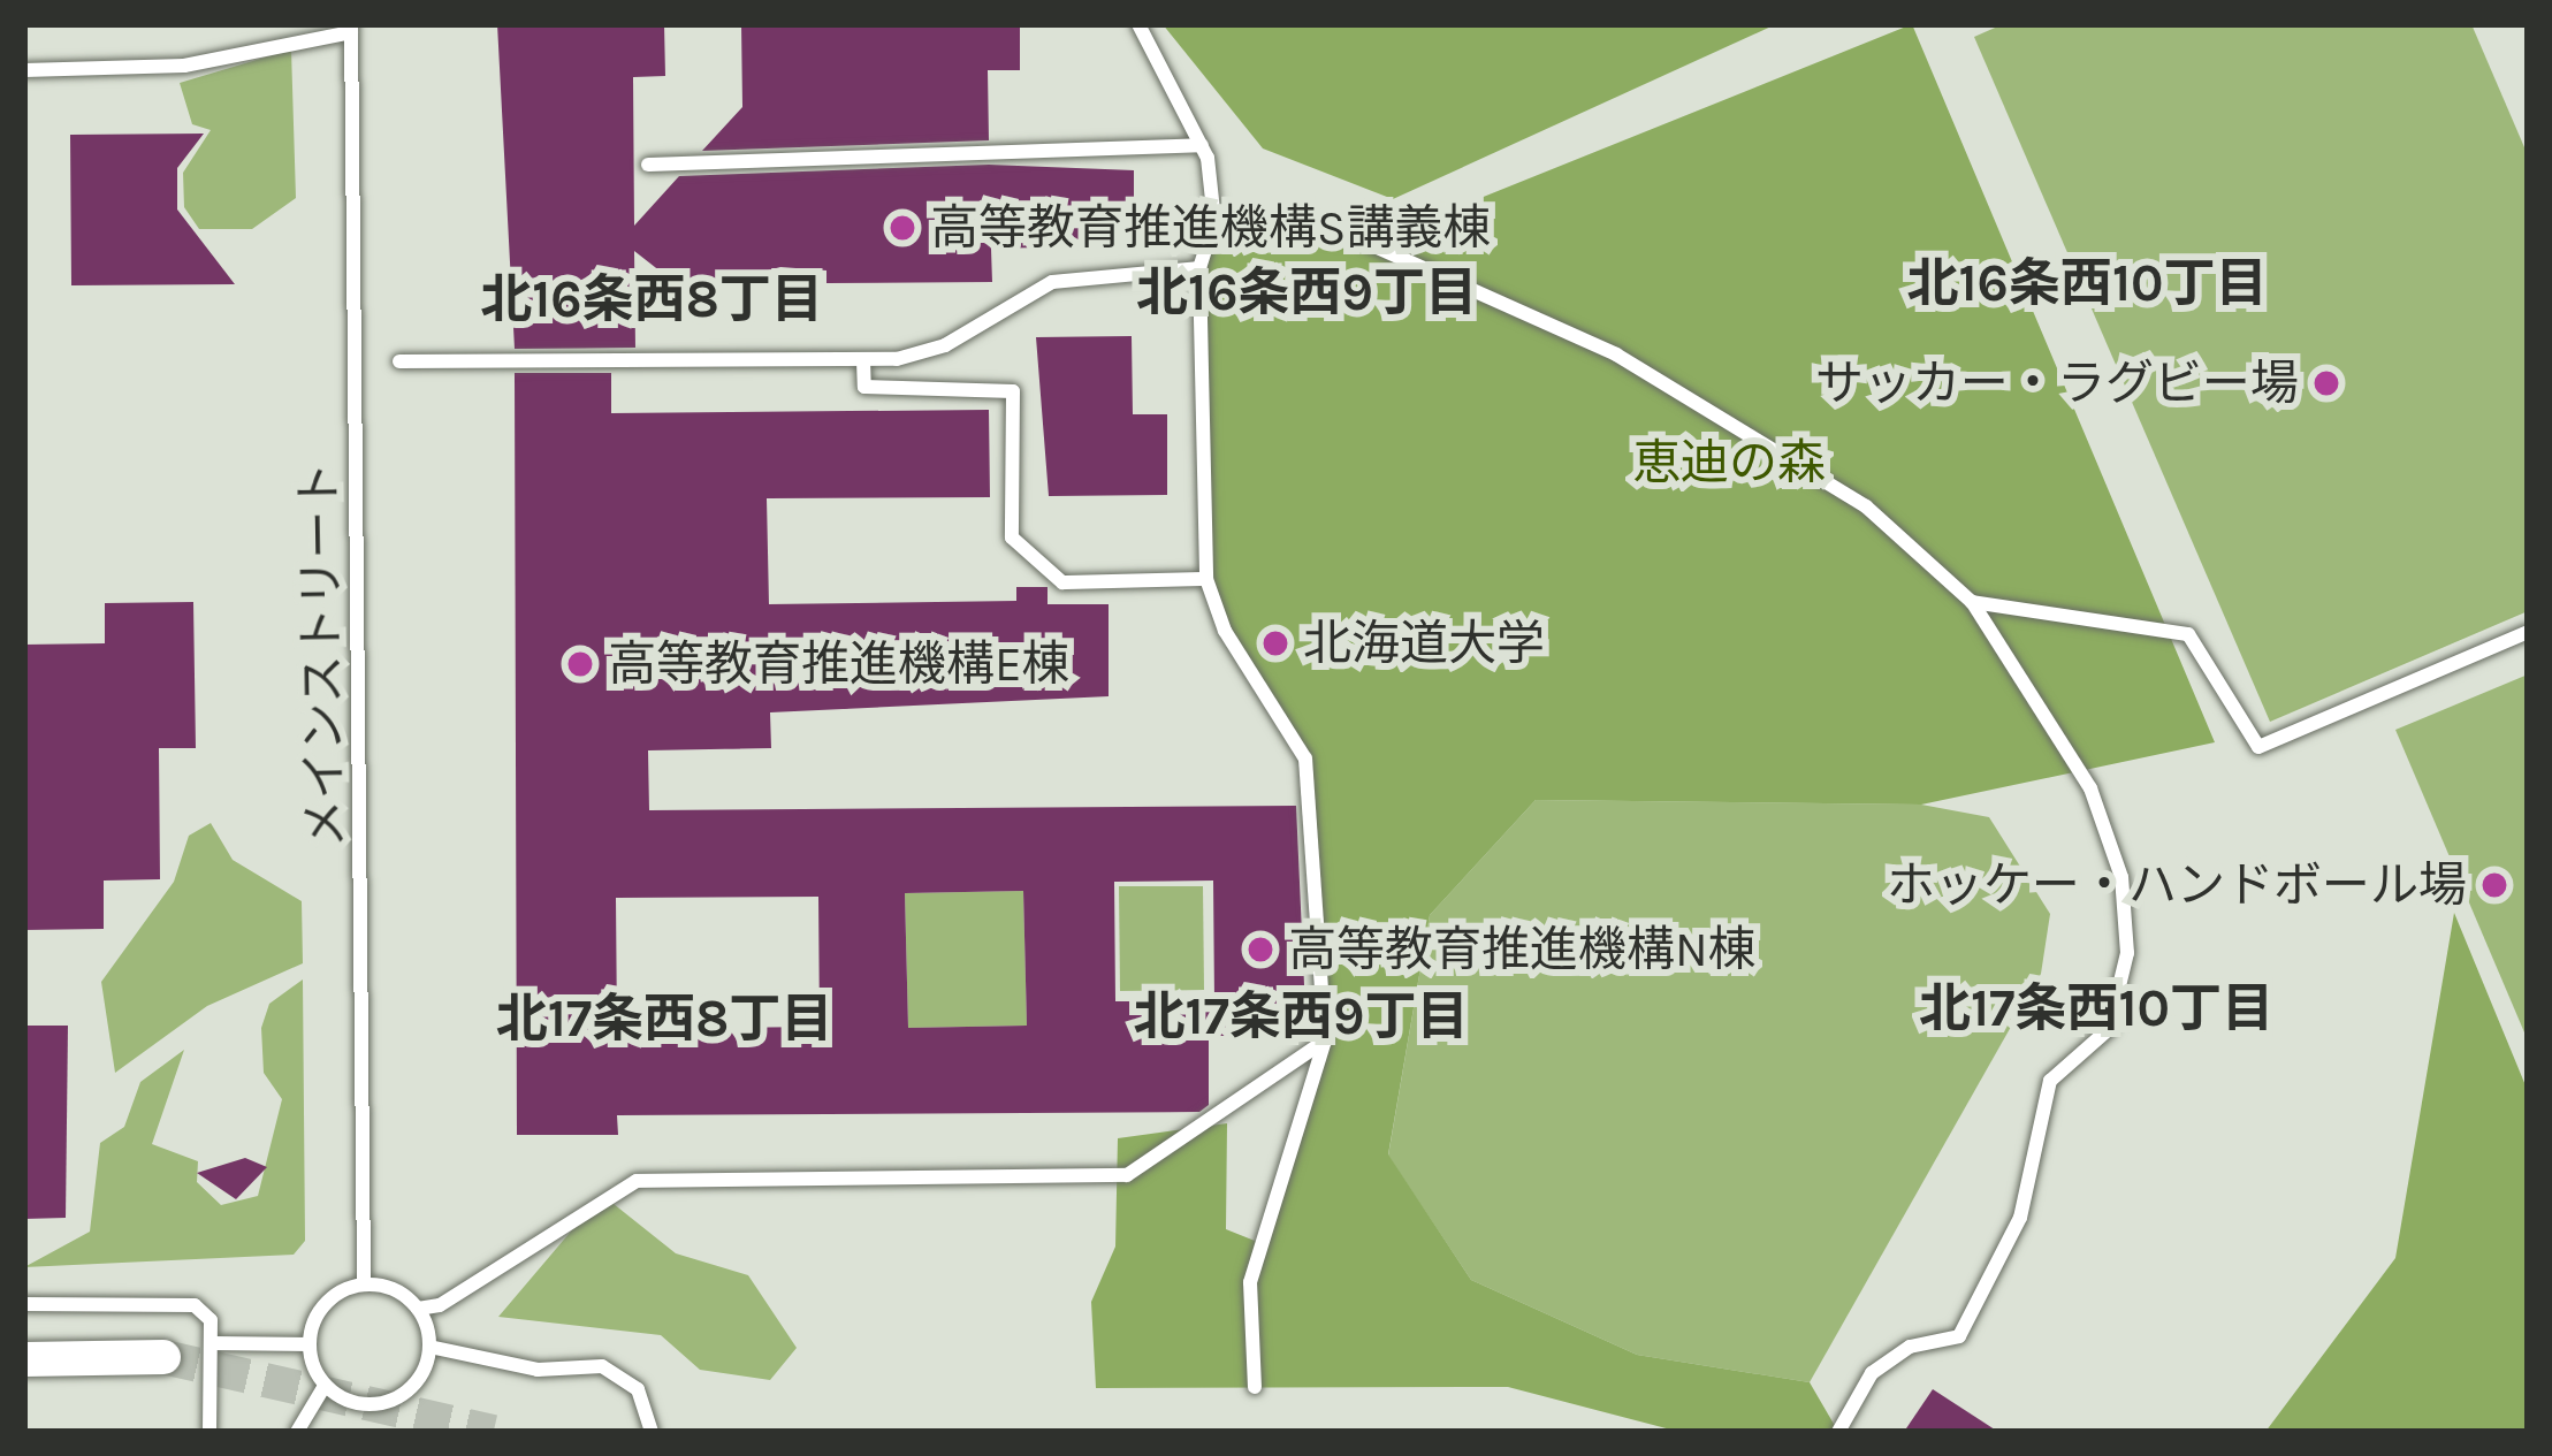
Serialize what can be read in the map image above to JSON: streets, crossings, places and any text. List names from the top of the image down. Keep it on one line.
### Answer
{"streets":{"lane":["メインストリート"]},"districts":["北16条西10丁目","北16条西9丁目","北16条西8丁目","北17条西10丁目","北17条西9丁目","北17条西8丁目"],"parks":["恵迪の森"],"places":["高等教育推進機構S講義棟","サッカー・ラグビー場","北海道大学","高等教育推進機構E棟","ホッケー・ハンドボール場","高等教育推進機構N棟"]}
